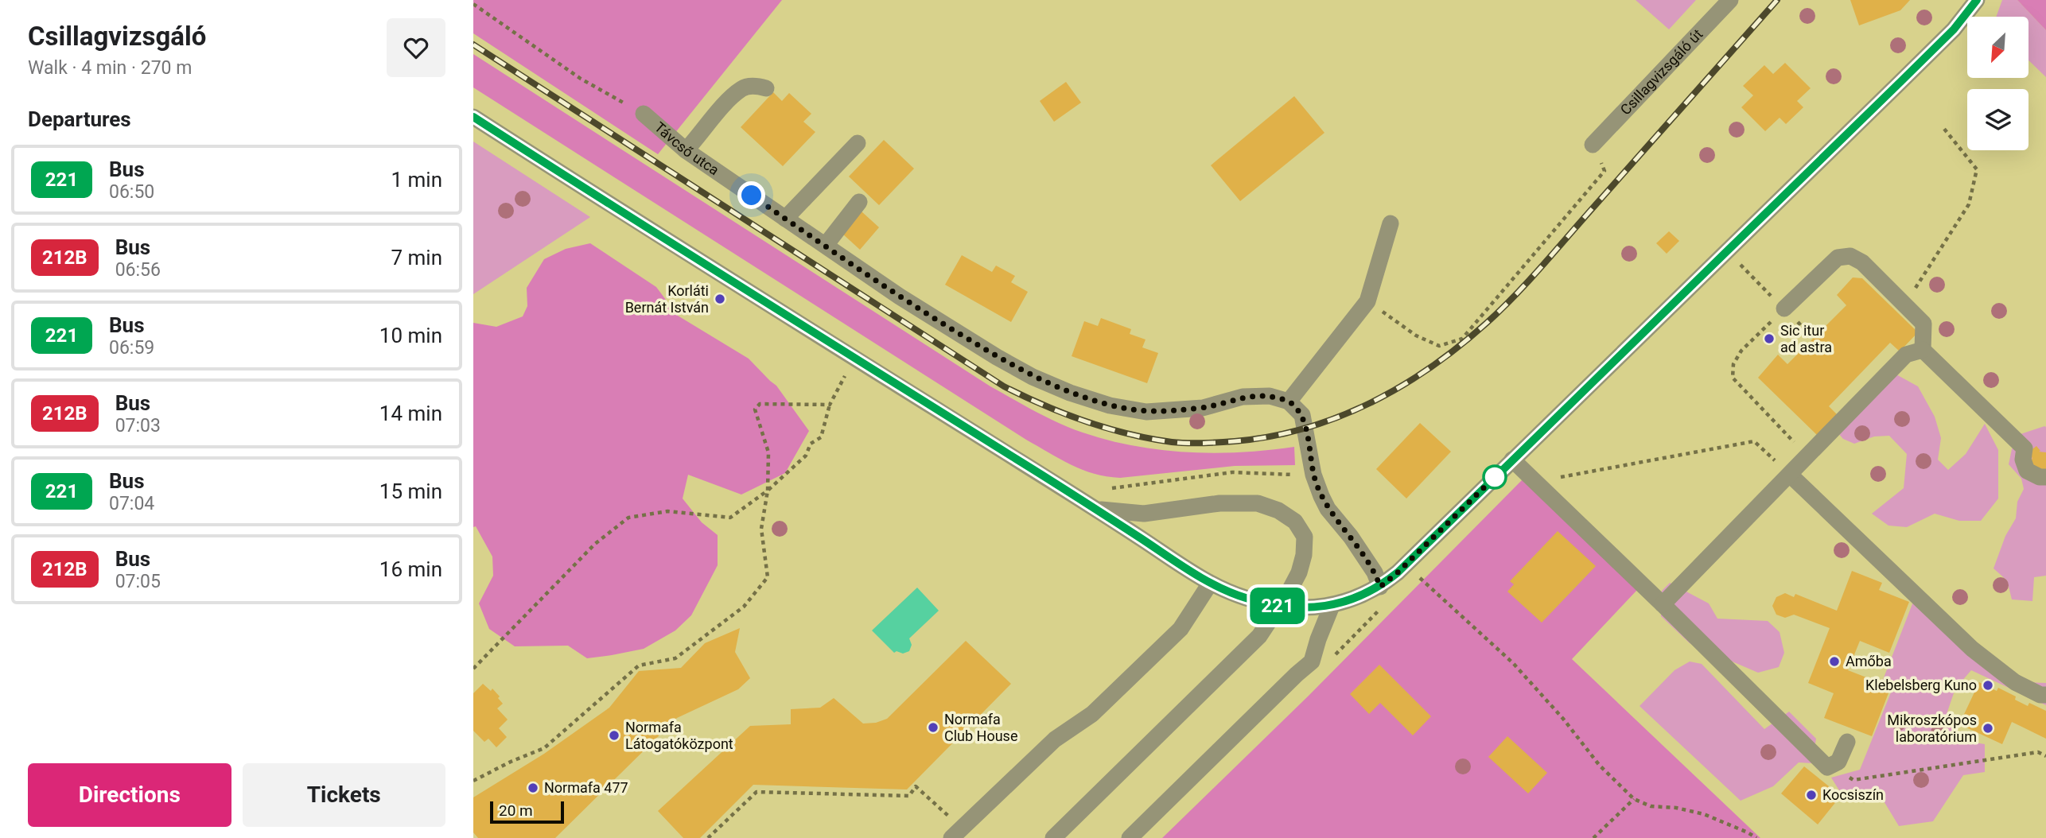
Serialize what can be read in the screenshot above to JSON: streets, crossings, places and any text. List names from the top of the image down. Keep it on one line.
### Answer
{"streets":{"street":["Csillagvizsgáló út","Távcső utca"]},"places":["Korláti Bernát István","Sic itur ad astra","Amőba","Klebelsberg Kuno","Normafa Club House","Mikroszkópos laboratórium","Normafa Látogatóközpont","Normafa 477","Kocsiszín"],"lines":["bus line 221"],"scale_bar":"20 m","north":"bottom left","page":{"heading":[["Csillagvizsgáló","Walk · 4 min · 270 m"],"Departures"],"on_map":"221","list":[{"mark":"221","name":"Bus","note":"06:50","value":"1 min"},{"mark":"212B","name":"Bus","note":"06:56","value":"7 min"},{"mark":"221","name":"Bus","note":"06:59","value":"10 min"},{"mark":"212B","name":"Bus","note":"07:03","value":"14 min"},{"mark":"221","name":"Bus","note":"07:04","value":"15 min"},{"mark":"212B","name":"Bus","note":"07:05","value":"16 min"}],"buttons":["Directions","Tickets"],"scale":"20 m"}}
